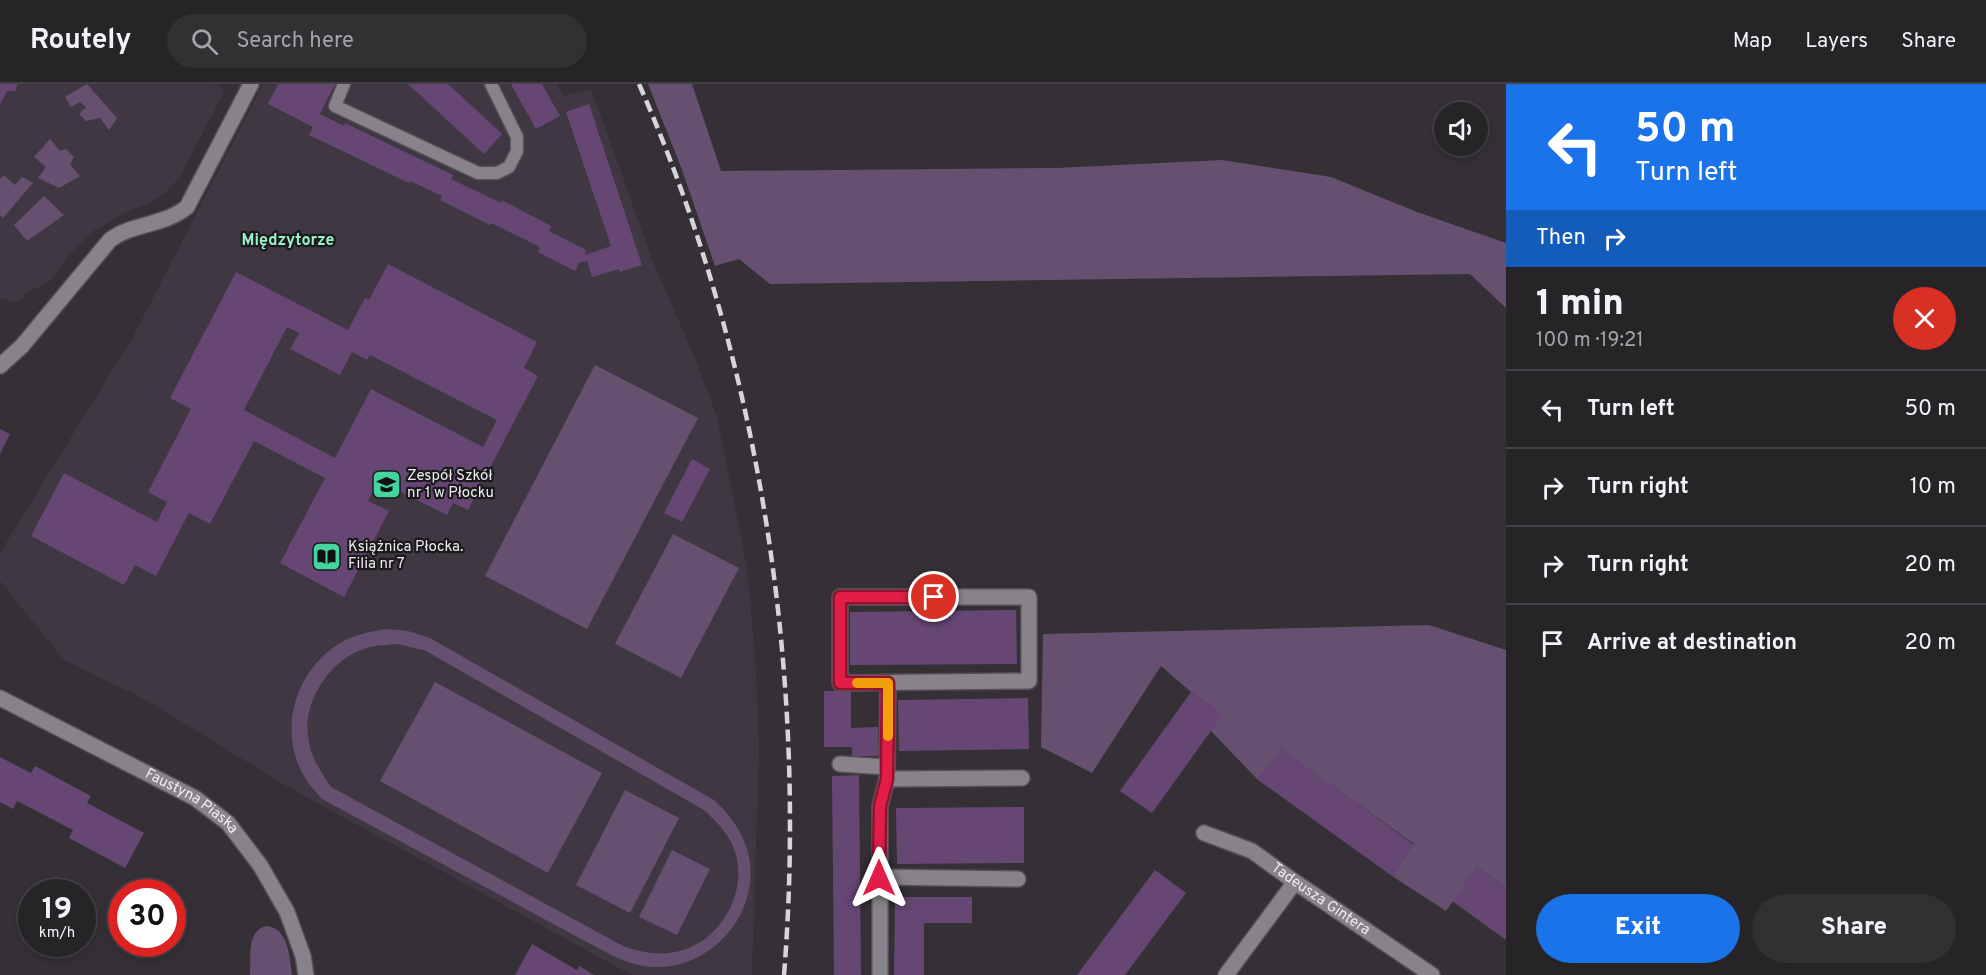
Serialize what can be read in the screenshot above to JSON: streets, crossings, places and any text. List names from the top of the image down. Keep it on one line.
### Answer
{"streets":{"street":["Faustyna Piaska","Tadeusza Gintera"]},"districts":["Międzytorze"],"places":{"school or university":["Zespół Szkół nr 1 w Płocku"],"library":["Książnica Płocka. Filia nr 7"]},"page":{"header":"Routely","search":"Search here","nav":["Map","Layers","Share"],"turn":["50 m","Turn left"],"then":"Then","heading":["1 min","100 m · 19:21"],"list":[{"name":"Turn left","value":"50 m"},{"name":"Turn right","value":"10 m"},{"name":"Turn right","value":"20 m"},{"name":"Arrive at destination","value":"20 m"}],"speed":"19 km/h","limit":"30","buttons":["Exit","Share"]}}
